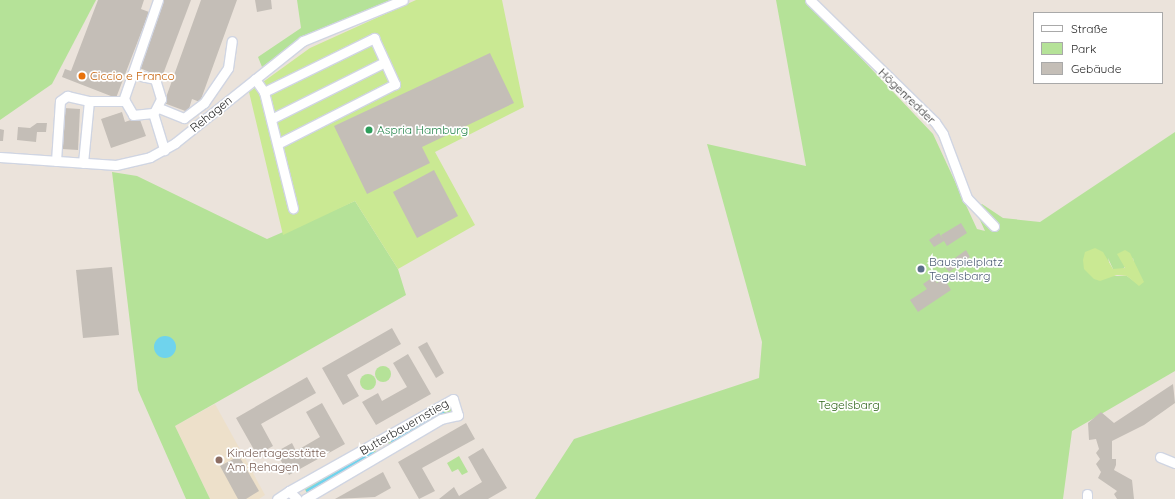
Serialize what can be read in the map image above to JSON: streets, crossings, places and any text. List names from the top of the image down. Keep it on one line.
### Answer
{"streets":{"street":["Högenredder","Rehagen","Butterbauernstieg"]},"parks":["Tegelsbarg"],"places":["Ciccio e Franco","Aspria Hamburg","Bauspielplatz Tegelsbarg","Kindertagesstätte Am Rehagen"],"legend":["Straße","Park","Gebäude"]}
